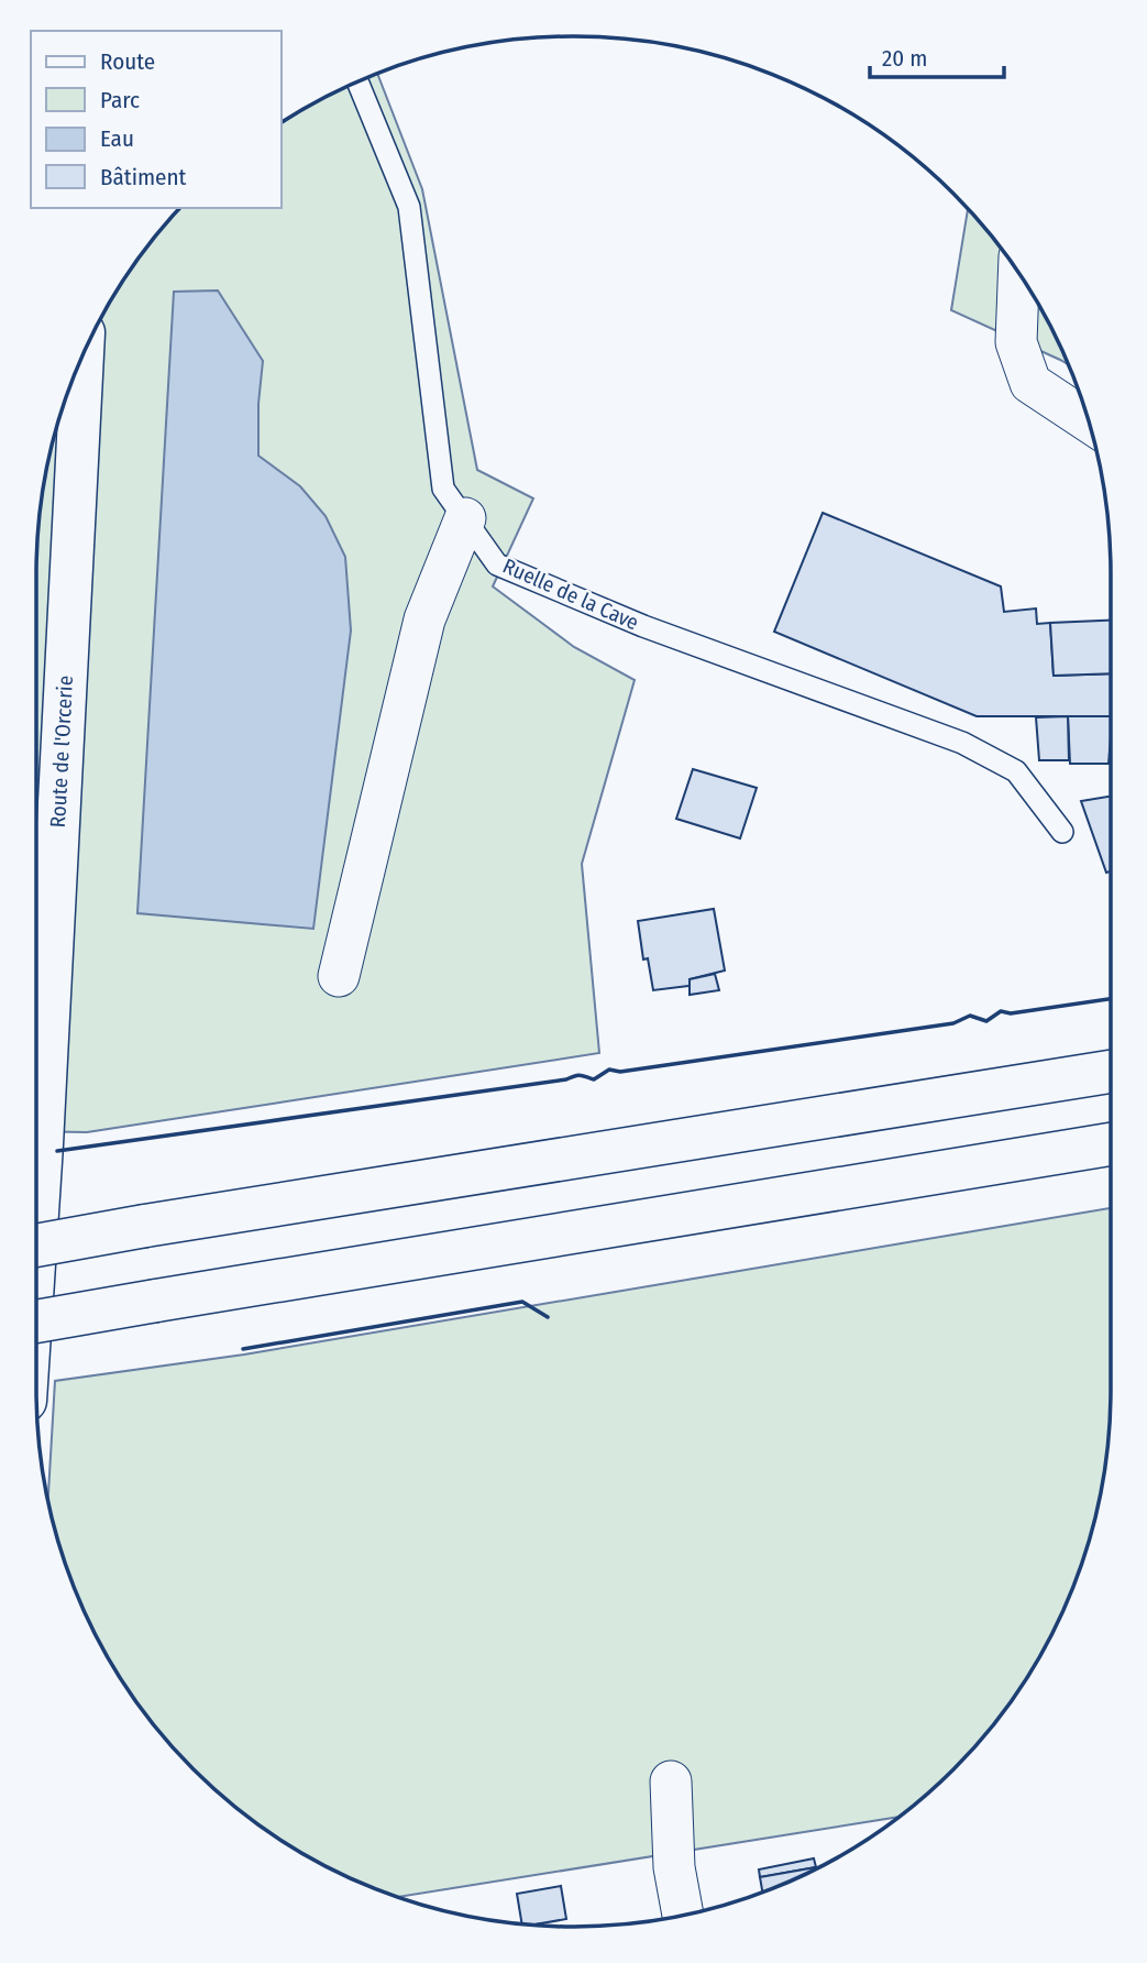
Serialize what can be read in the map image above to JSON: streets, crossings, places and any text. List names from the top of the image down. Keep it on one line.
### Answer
{"streets":{"main road":["Route de l'Orcerie"],"lane":["Ruelle de la Cave"]},"legend":["Route","Parc","Eau","Bâtiment"],"scale_bar":"20 m"}
